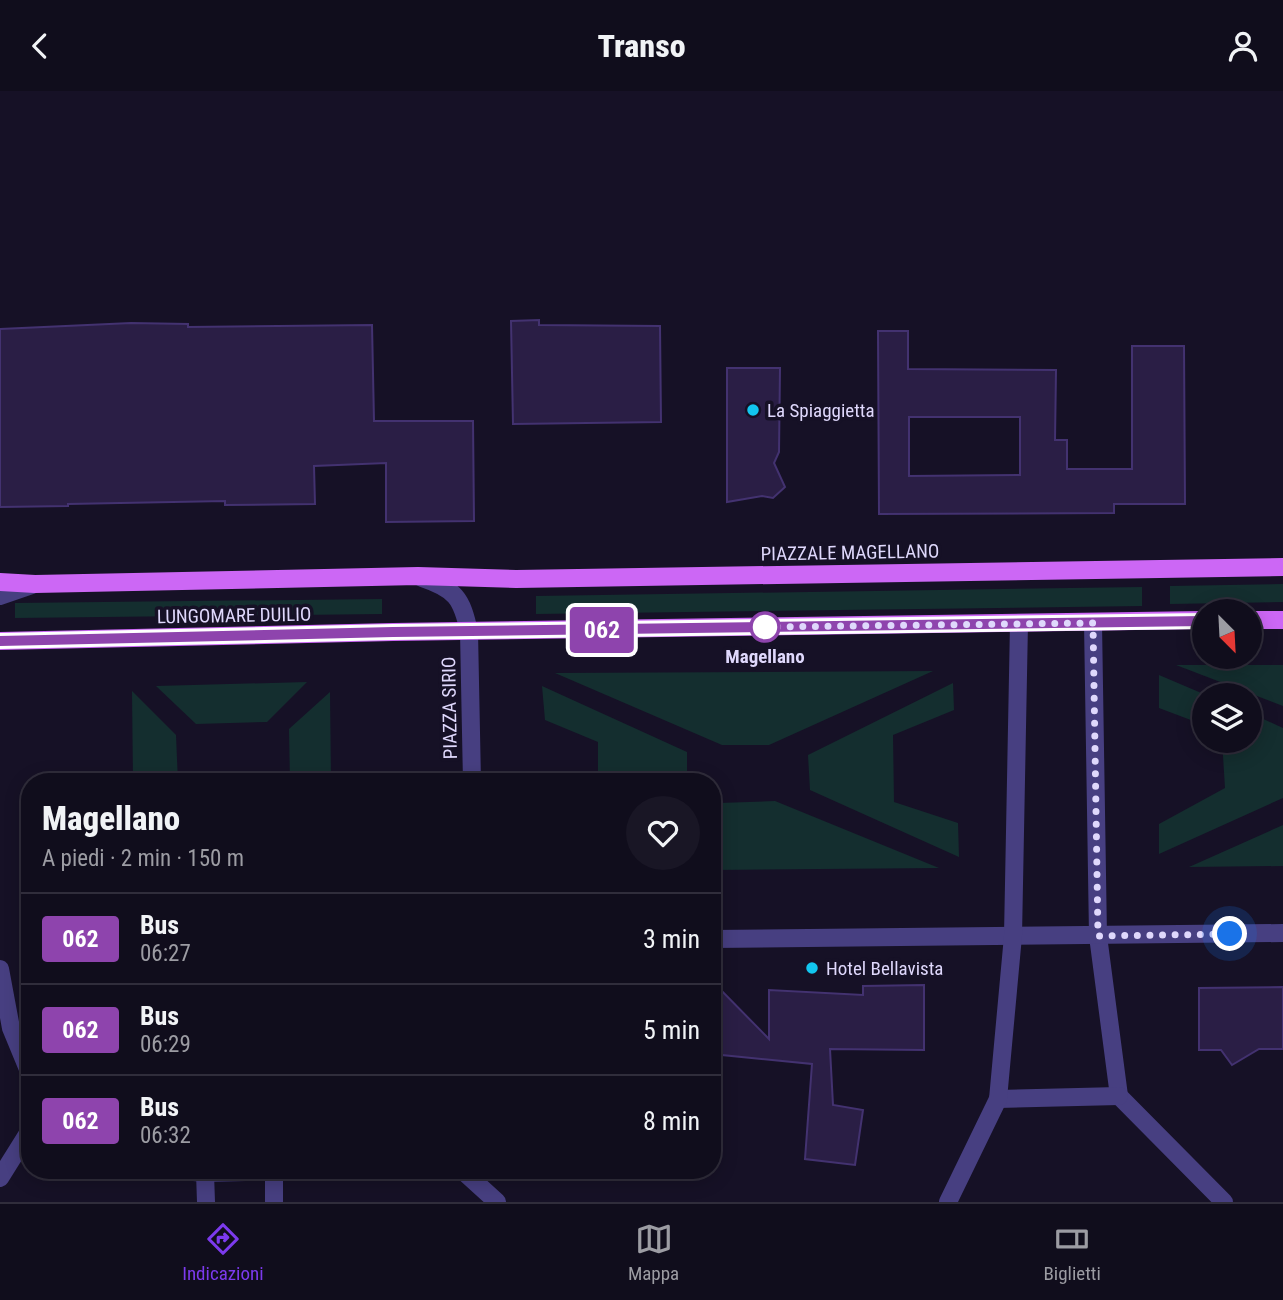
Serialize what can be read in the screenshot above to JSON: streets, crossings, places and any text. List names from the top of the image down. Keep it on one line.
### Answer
{"streets":{"main road":["PIAZZALE MAGELLANO","LUNGOMARE DUILIO"],"street":["PIAZZA SIRIO"]},"crossings":[["PIAZZALE MAGELLANO","LUNGOMARE DUILIO"],["PIAZZALE MAGELLANO","PIAZZA SIRIO"],["LUNGOMARE DUILIO","PIAZZA SIRIO"]],"places":["La Spiaggietta","Magellano","Hotel Bellavista"],"lines":["bus line 062"],"north":"bottom right","page":{"header":"Transo","on_map":"062","heading":["Magellano","A piedi · 2 min · 150 m"],"list":[{"mark":"062","name":"Bus","note":"06:27","value":"3 min"},{"mark":"062","name":"Bus","note":"06:29","value":"5 min"},{"mark":"062","name":"Bus","note":"06:32","value":"8 min"}],"tabs":["Indicazioni","Mappa","Biglietti"]}}
